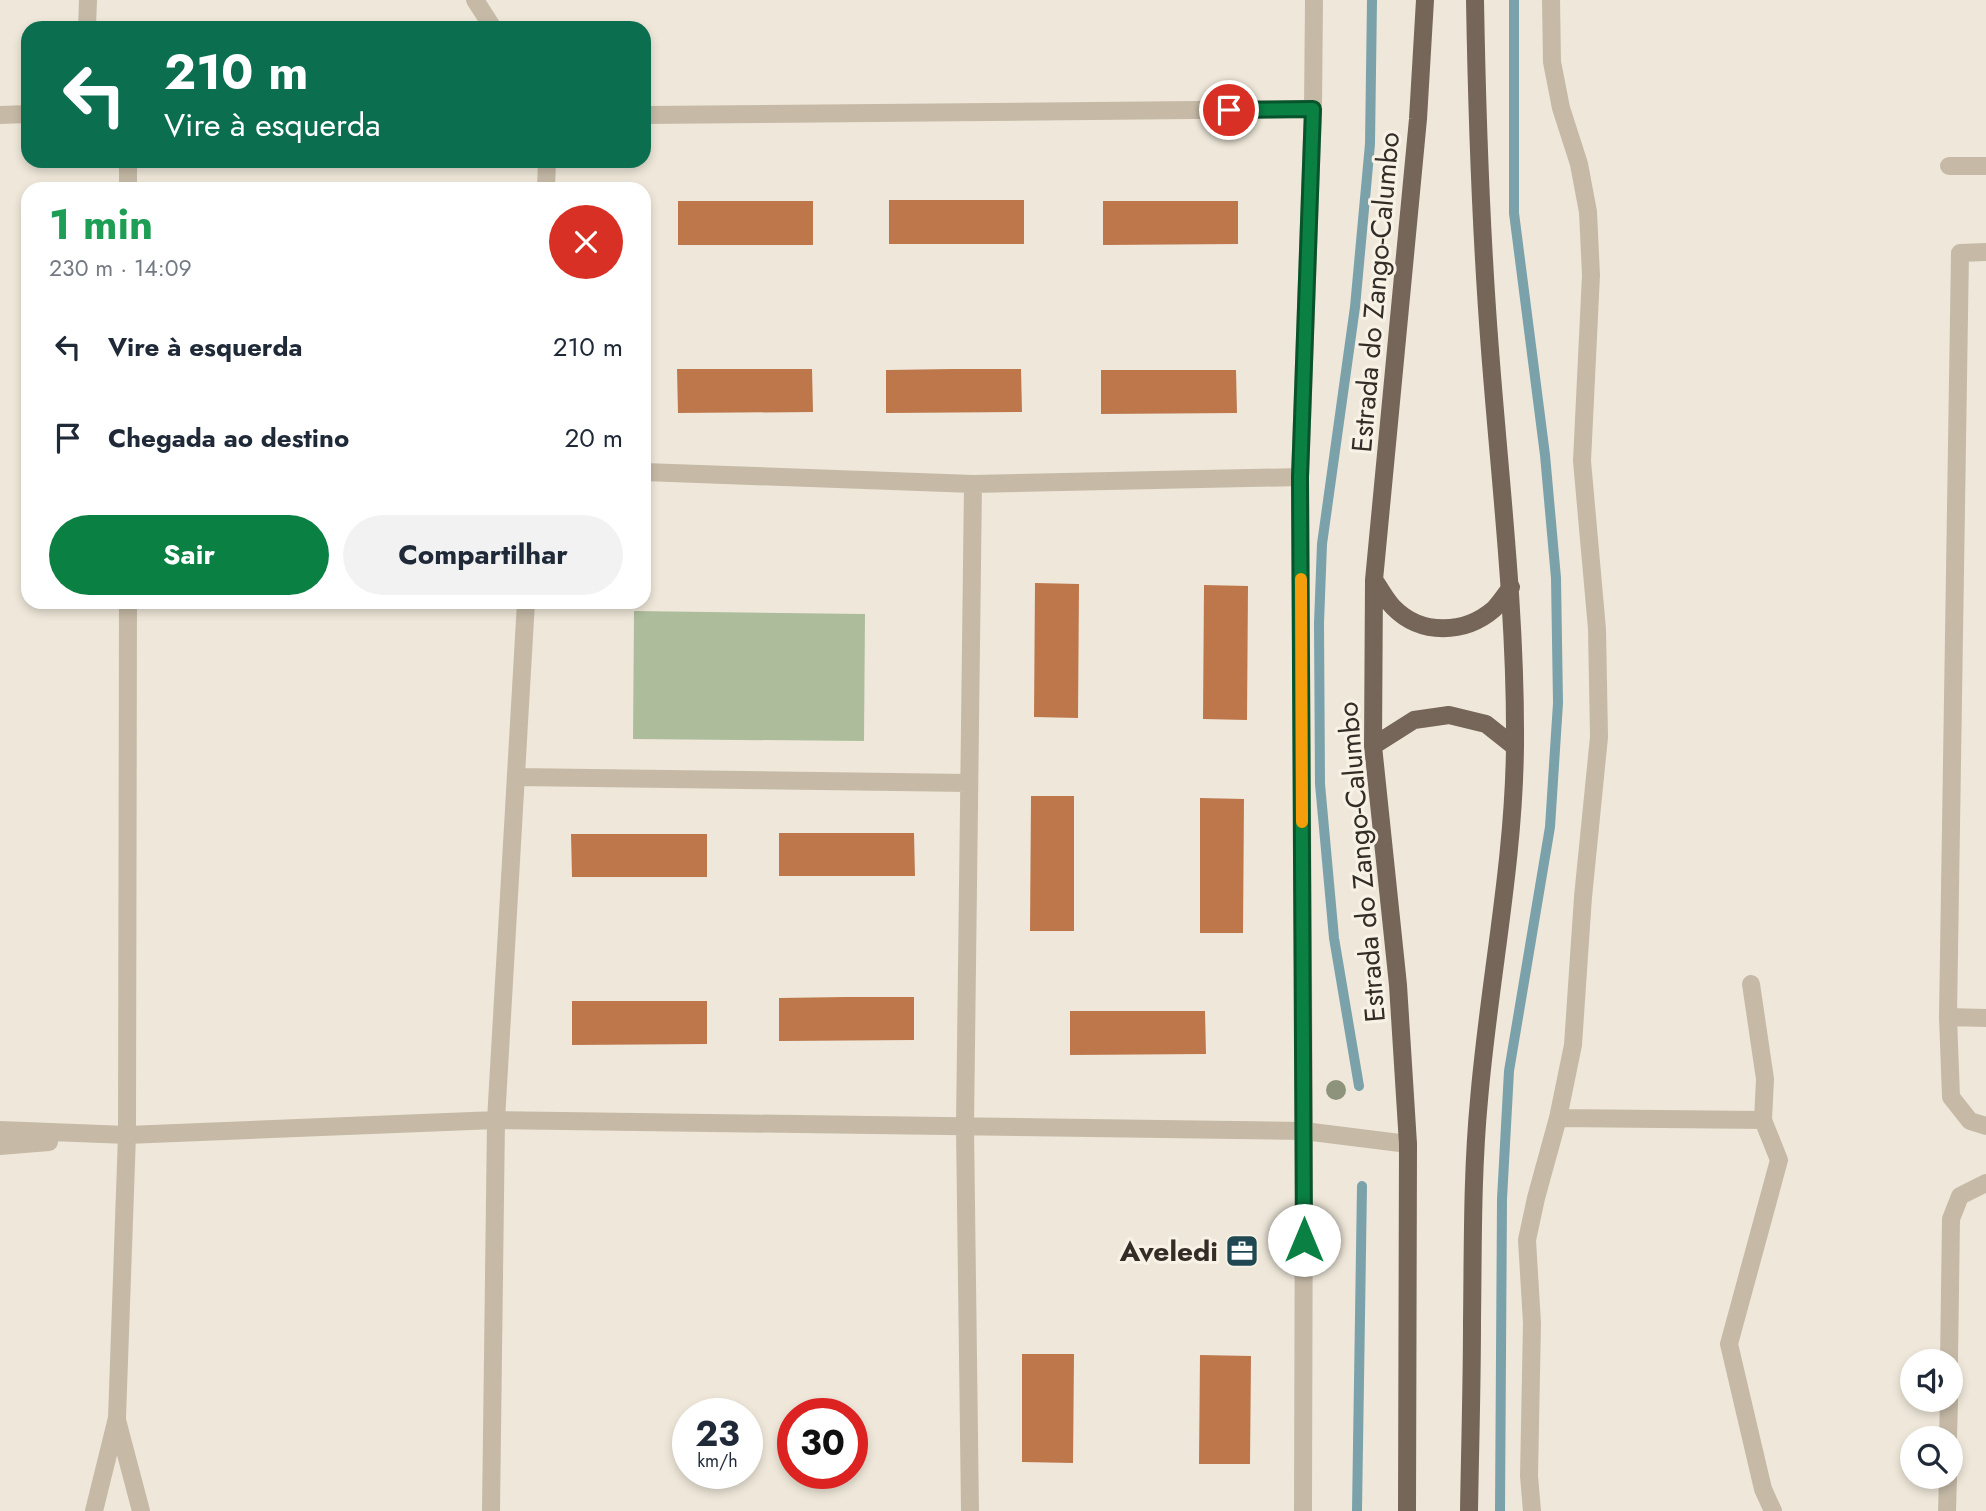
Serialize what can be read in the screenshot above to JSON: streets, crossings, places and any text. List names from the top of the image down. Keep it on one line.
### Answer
{"streets":{"main road":["Estrada do Zango-Calumbo"]},"places":{"office":["Aveledi"]},"page":{"turn":["210 m","Vire à esquerda"],"heading":["1 min","230 m · 14:09"],"list":[{"name":"Vire à esquerda","value":"210 m"},{"name":"Chegada ao destino","value":"20 m"}],"buttons":["Sair","Compartilhar"],"speed":"23 km/h","limit":"30"}}
